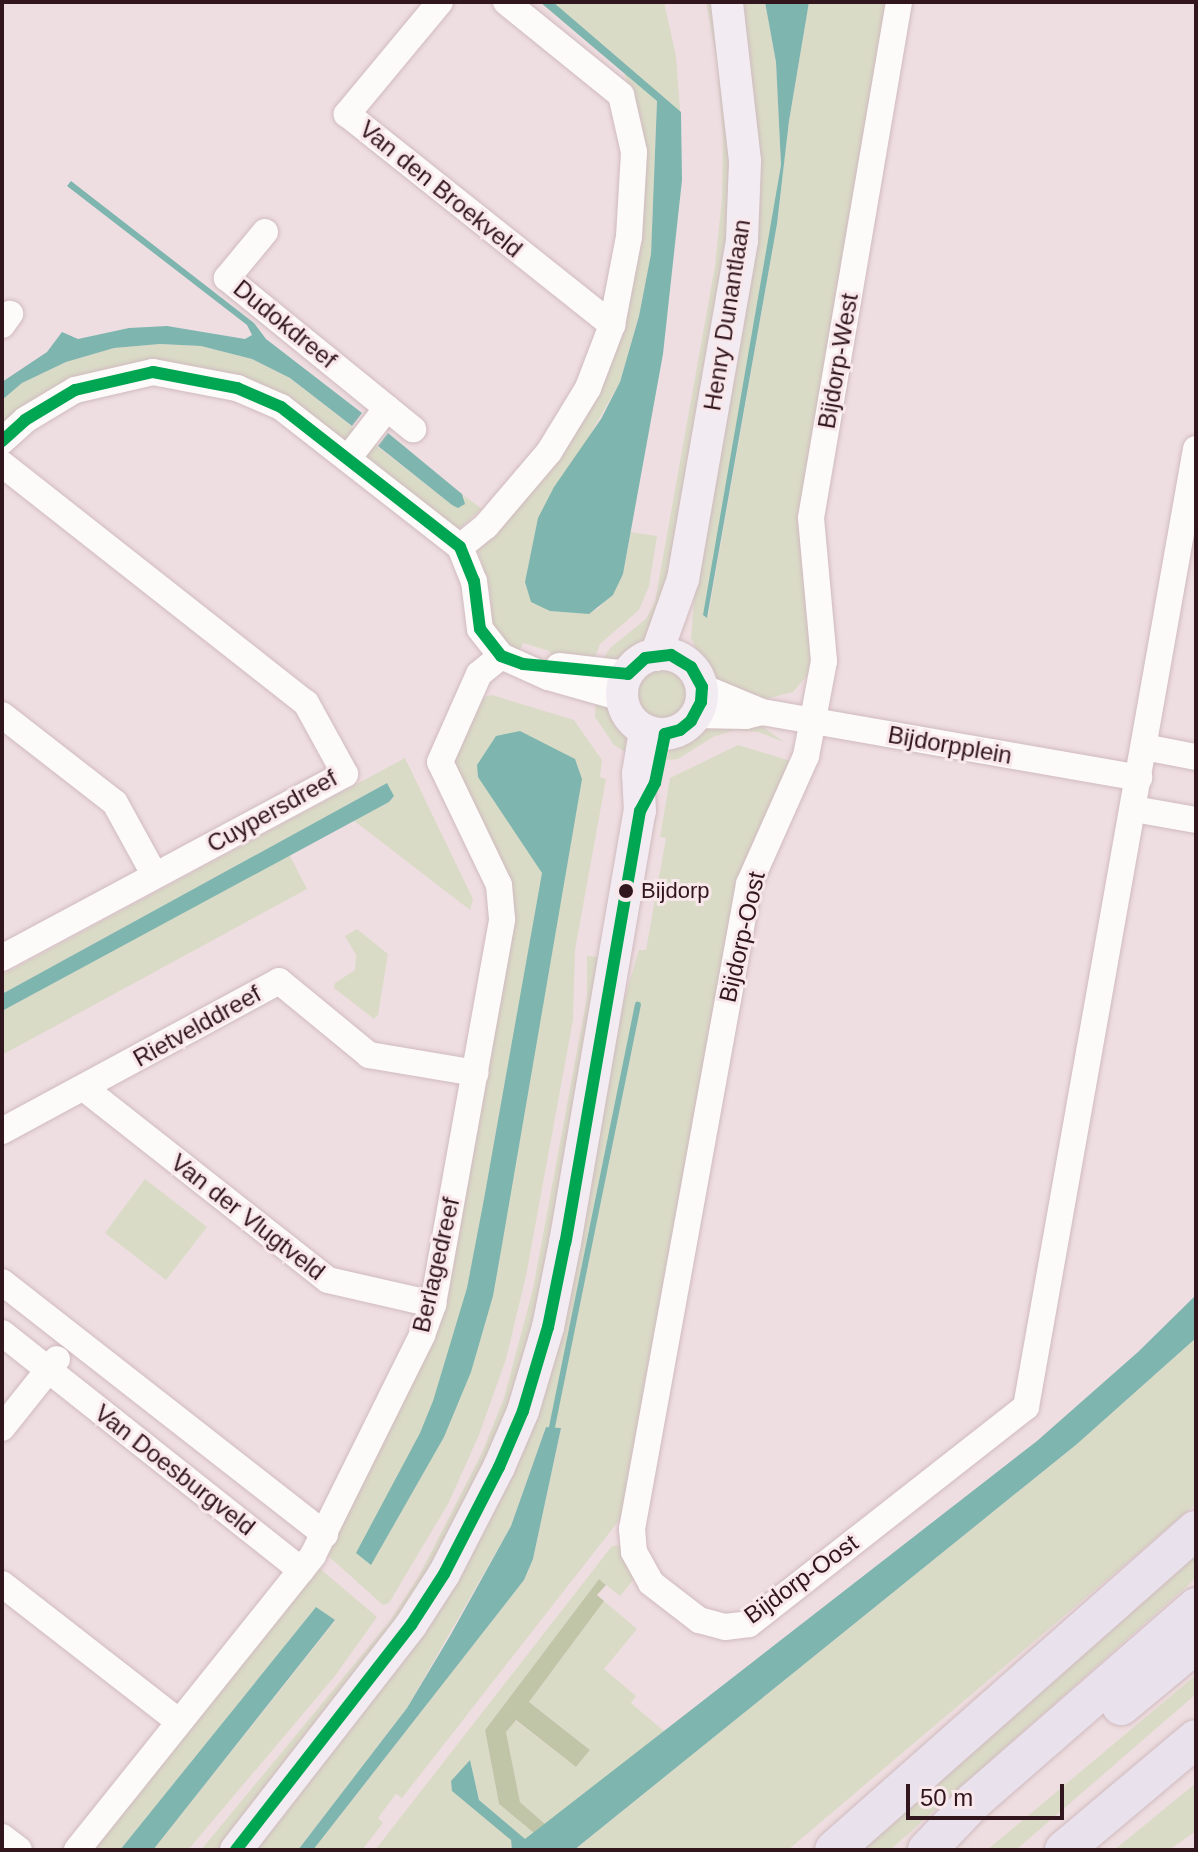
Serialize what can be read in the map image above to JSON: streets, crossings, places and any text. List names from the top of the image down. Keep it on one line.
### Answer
{"streets":{"main road":["Henry Dunantlaan"],"street":["Van den Broekveld","Dudokdreef","Bijdorp-West","Bijdorpplein","Cuypersdreef","Bijdorp-Oost","Rietvelddreef","Van der Vlugtveld","Berlagedreef","Van Doesburgveld"]},"crossings":[["Henry Dunantlaan","Bijdorpplein"],["Bijdorp-West","Bijdorpplein"],["Bijdorp-West","Bijdorp-Oost"],["Bijdorpplein","Bijdorp-Oost"],["Rietvelddreef","Van der Vlugtveld"],["Rietvelddreef","Berlagedreef"],["Van der Vlugtveld","Berlagedreef"],["Berlagedreef","Van Doesburgveld"]],"places":["Bijdorp"],"scale_bar":"50 m"}
